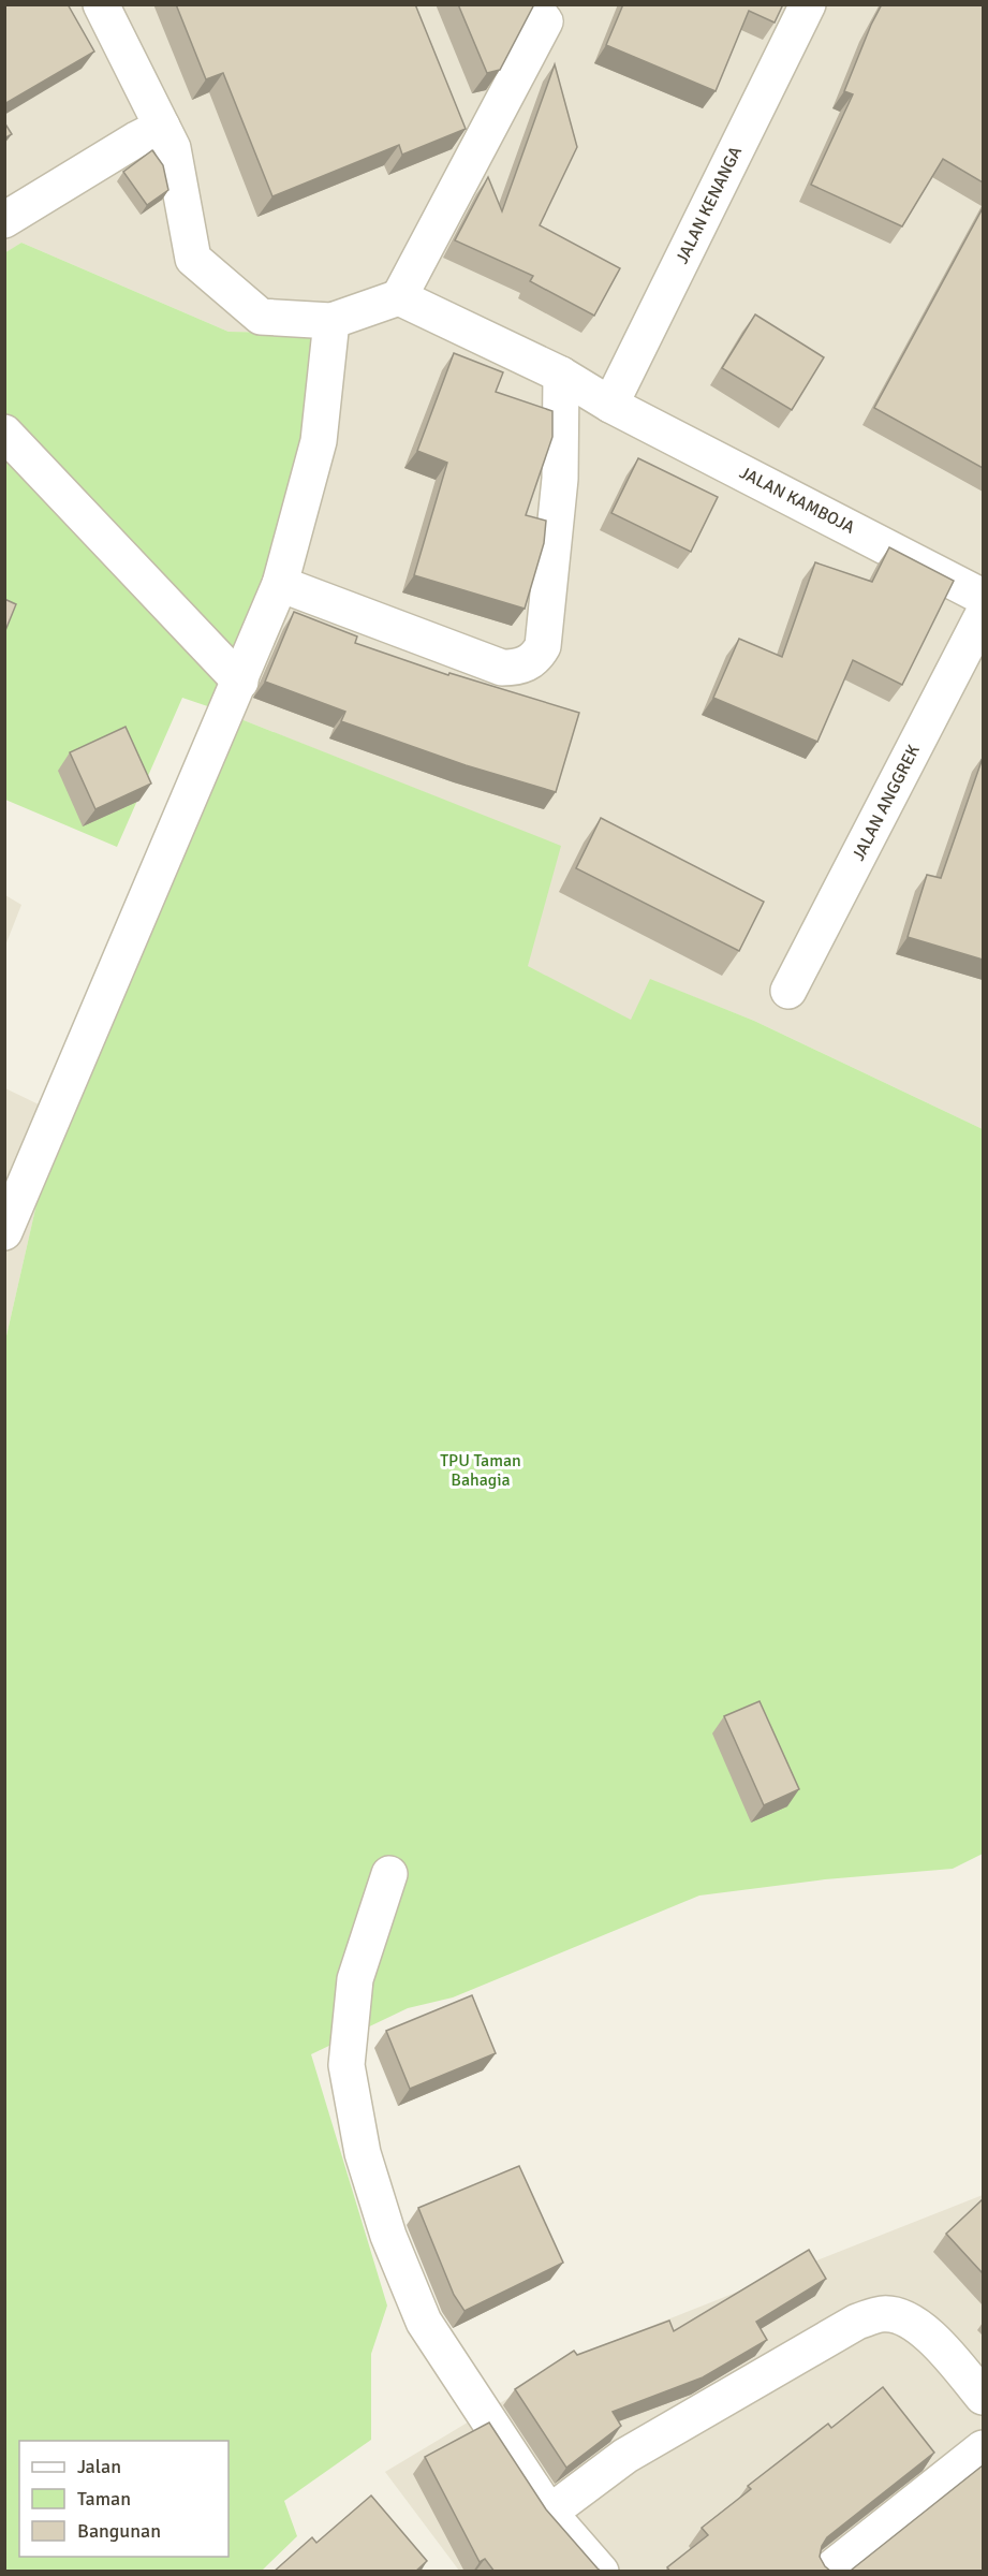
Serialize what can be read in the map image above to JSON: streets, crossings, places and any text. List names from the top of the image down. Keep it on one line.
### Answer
{"streets":{"street":["JALAN KENANGA","JALAN KAMBOJA","JALAN ANGGREK"]},"crossings":[["JALAN KENANGA","JALAN KAMBOJA"]],"parks":["TPU Taman Bahagia"],"legend":["Jalan","Taman","Bangunan"]}
